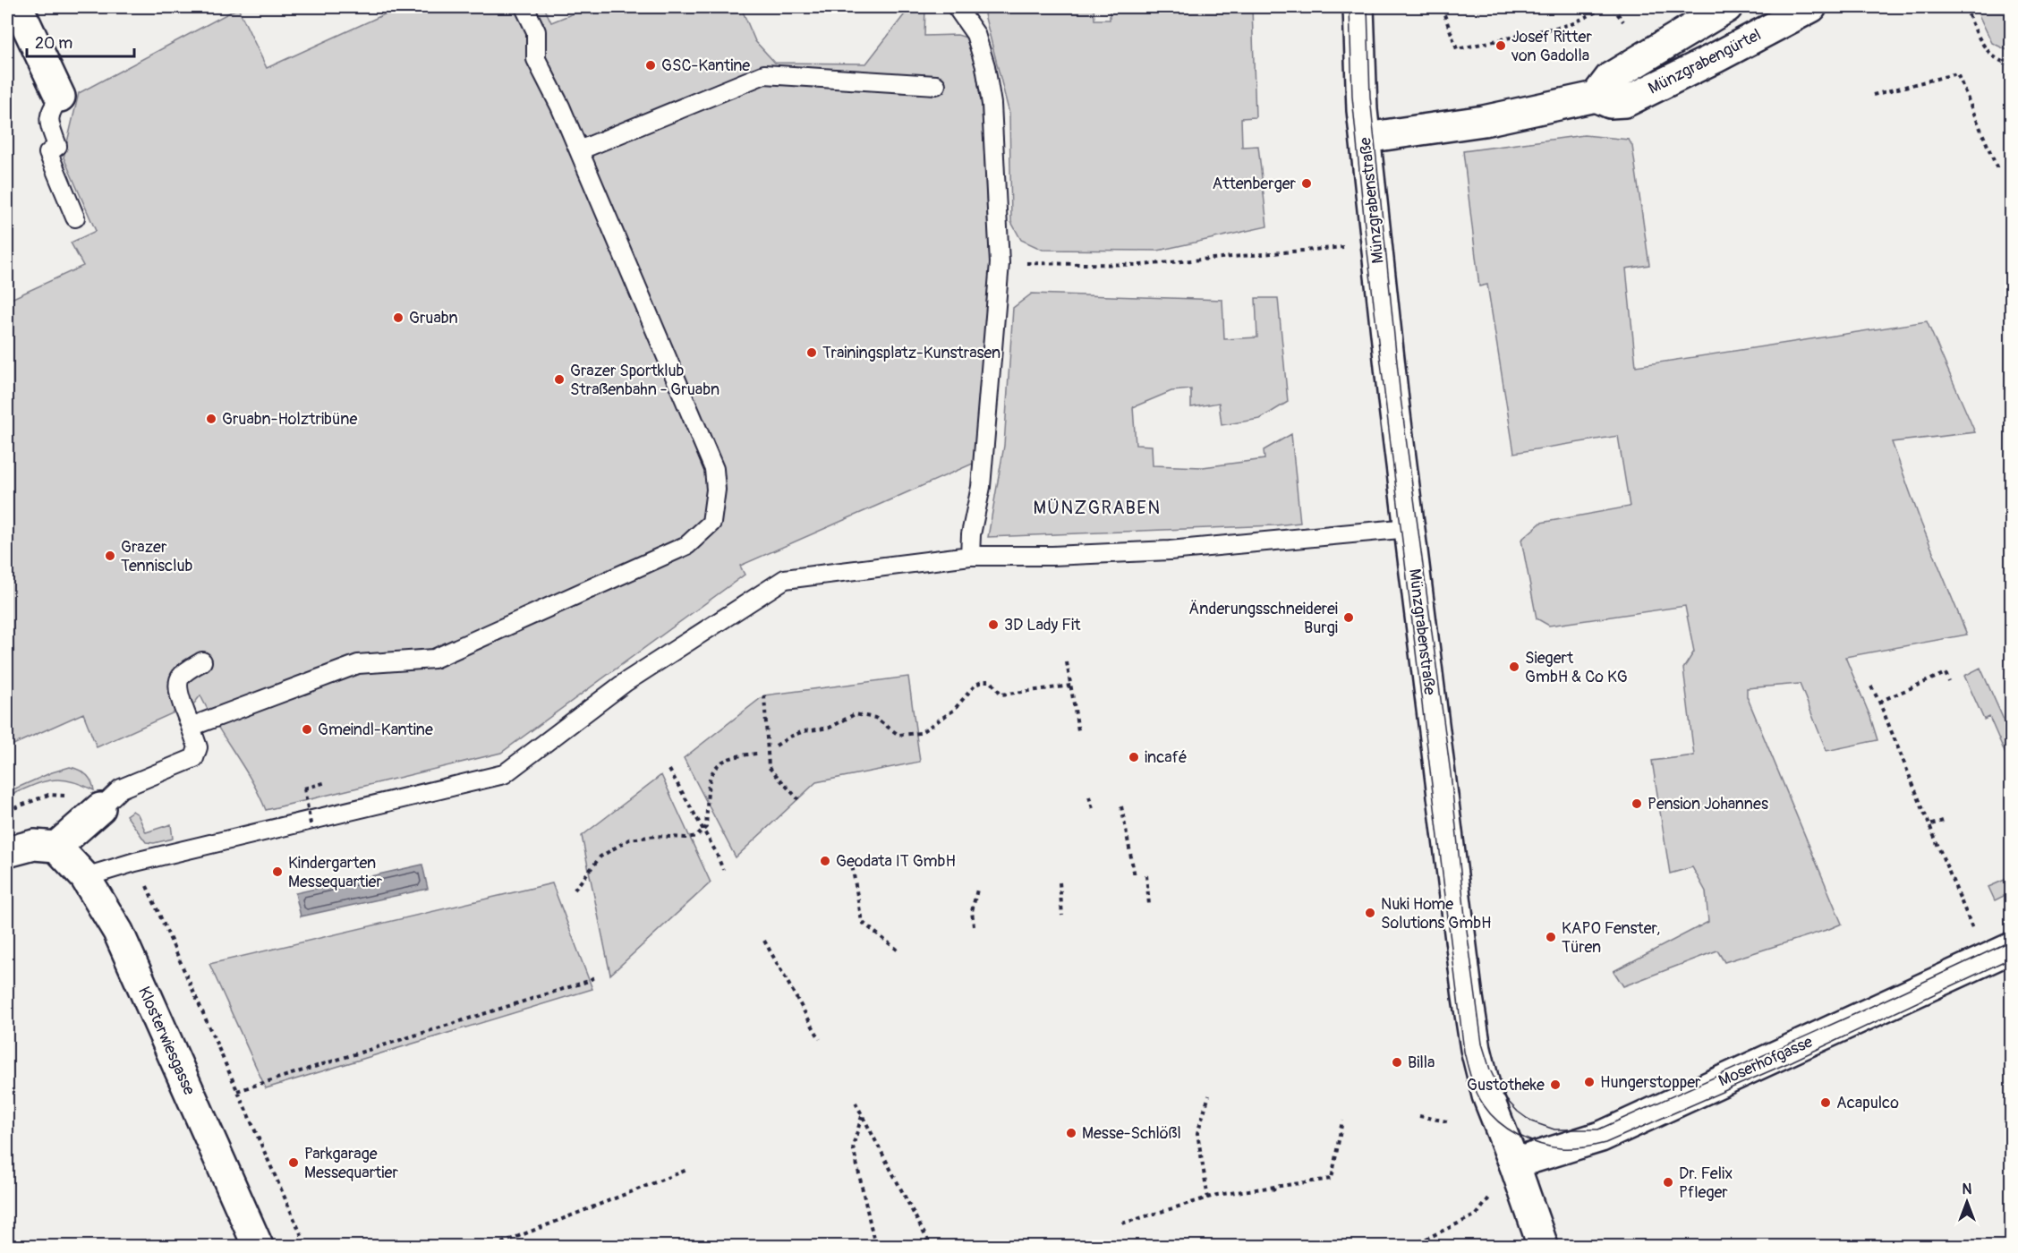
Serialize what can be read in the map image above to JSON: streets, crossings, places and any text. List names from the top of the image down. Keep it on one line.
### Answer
{"streets":{"street":["Münzgrabengürtel","Münzgrabenstraße","Klosterwiesgasse","Moserhofgasse"]},"crossings":[["Münzgrabengürtel","Münzgrabenstraße"],["Münzgrabenstraße","Moserhofgasse"]],"districts":["MÜNZGRABEN"],"places":["Josef Ritter von Gadolla","GSC-Kantine","Attenberger","Gruabn","Trainingsplatz-Kunstrasen","Grazer Sportklub Straßenbahn - Gruabn","Gruabn-Holztribüne","Grazer Tennisclub","Änderungsschneiderei Burgi","3D Lady Fit","Siegert GmbH & Co KG","Gmeindl-Kantine","incafé","Pension Johannes","Geodata IT GmbH","Kindergarten Messequartier","Nuki Home Solutions GmbH","KAPO Fenster, Türen","Billa","Hungerstopper","Gustotheke","Acapulco","Messe-Schlößl","Parkgarage Messequartier","Dr. Felix Pfleger"],"scale_bar":"20 m","north":"top"}
